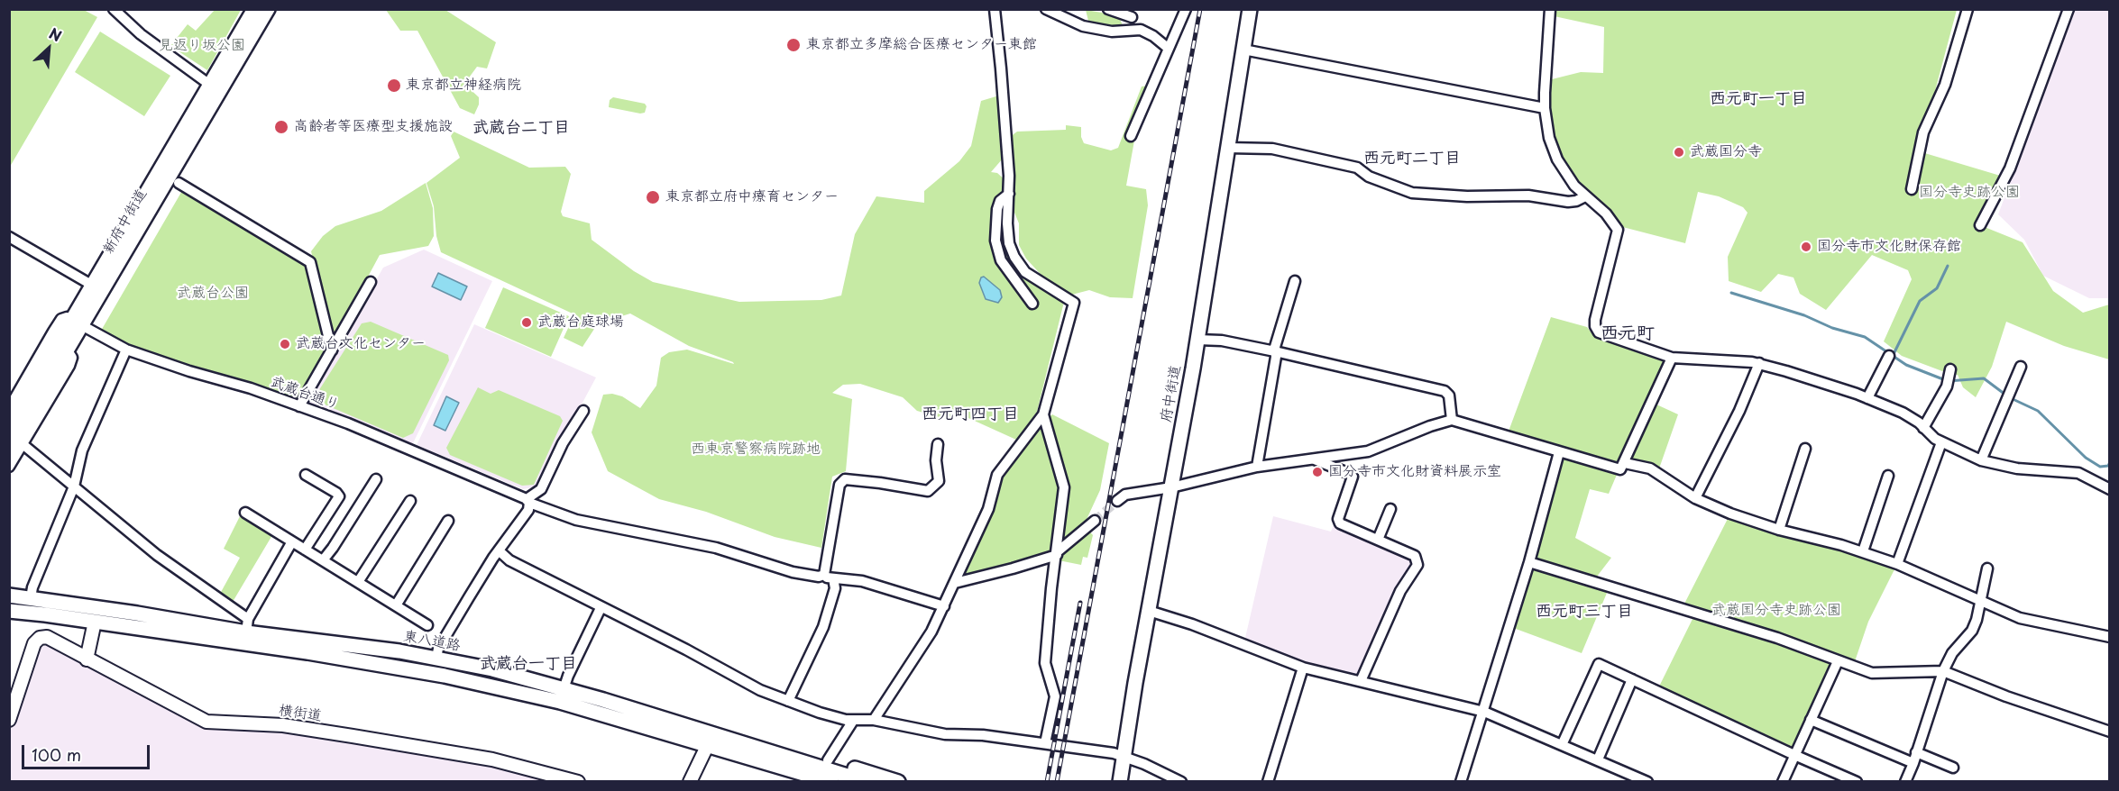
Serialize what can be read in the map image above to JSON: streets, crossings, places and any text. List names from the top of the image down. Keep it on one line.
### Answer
{"streets":{"main road":["新府中街道","府中街道","東八道路"],"street":["武蔵台通り","横街道"]},"crossings":[["新府中街道","武蔵台通り"]],"districts":["西元町一丁目","武蔵台二丁目","西元町二丁目","西元町","西元町四丁目","西元町三丁目","武蔵台一丁目"],"parks":["見返り坂公園","国分寺史跡公園","武蔵台公園","西東京警察病院跡地","武蔵国分寺史跡公園"],"places":["東京都立多摩総合医療センター東館","東京都立神経病院","高齢者等医療型支援施設","武蔵国分寺","東京都立府中療育センター","国分寺市文化財保存館","武蔵台庭球場","武蔵台文化センター","国分寺市文化財資料展示室"],"scale_bar":"100 m","north":"top right"}
